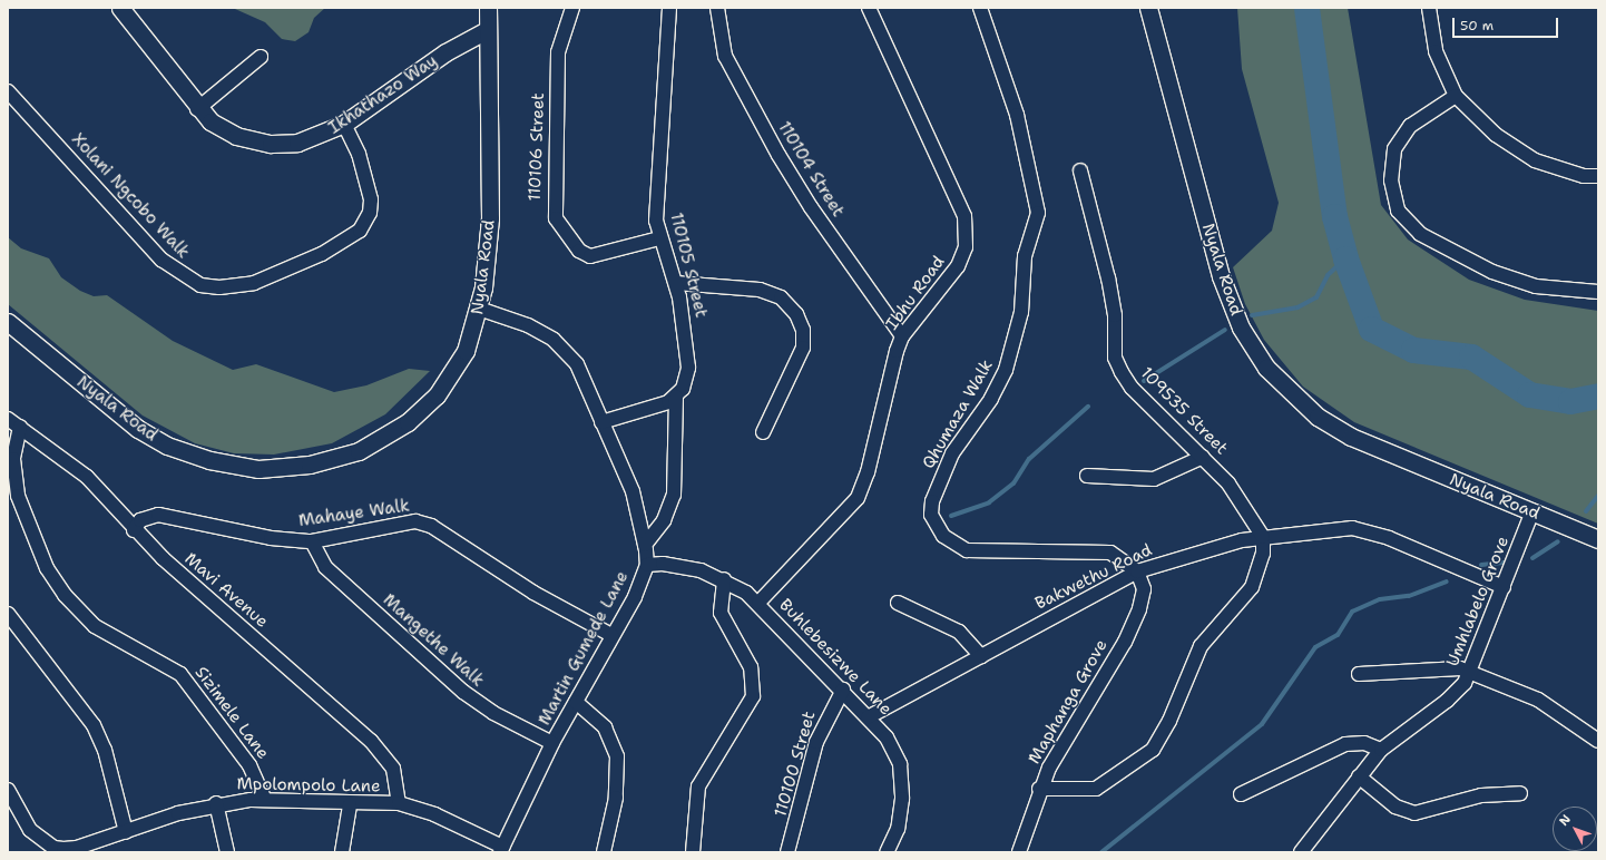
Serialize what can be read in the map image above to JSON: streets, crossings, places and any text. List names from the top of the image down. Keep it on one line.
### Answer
{"streets":{"street":["Ikhathazo Way","110106 Street","110104 Street","Xolani Ngcobo Walk","110105 Street","Nyala Road","Ibhu Road","109535 Street","Qhumaza Walk","Mahaye Walk","Bakwethu Road","Mavi Avenue","Umhlabelo Grove","Mangethe Walk","Martin Gumede Lane","Buhlebesizwe Lane","Maphanga Grove","Sizimele Lane","110100 Street","Mpolompolo Lane"]},"crossings":[["Ikhathazo Way","Xolani Ngcobo Walk"],["Ikhathazo Way","Nyala Road"],["110106 Street","110105 Street"],["110104 Street","Ibhu Road"],["Nyala Road","Umhlabelo Grove"],["Nyala Road","Martin Gumede Lane"],["Ibhu Road","Buhlebesizwe Lane"],["109535 Street","Bakwethu Road"],["Qhumaza Walk","Bakwethu Road"],["Qhumaza Walk","Maphanga Grove"],["Mahaye Walk","Mavi Avenue"],["Mahaye Walk","Mangethe Walk"],["Mahaye Walk","Martin Gumede Lane"],["Bakwethu Road","Umhlabelo Grove"],["Bakwethu Road","Buhlebesizwe Lane"],["Bakwethu Road","Maphanga Grove"],["Mavi Avenue","Sizimele Lane"],["Mavi Avenue","Mpolompolo Lane"],["Mangethe Walk","Martin Gumede Lane"],["Martin Gumede Lane","Buhlebesizwe Lane"],["Martin Gumede Lane","Mpolompolo Lane"],["Buhlebesizwe Lane","110100 Street"],["Sizimele Lane","Mpolompolo Lane"]],"scale_bar":"50 m","north":"top left"}
